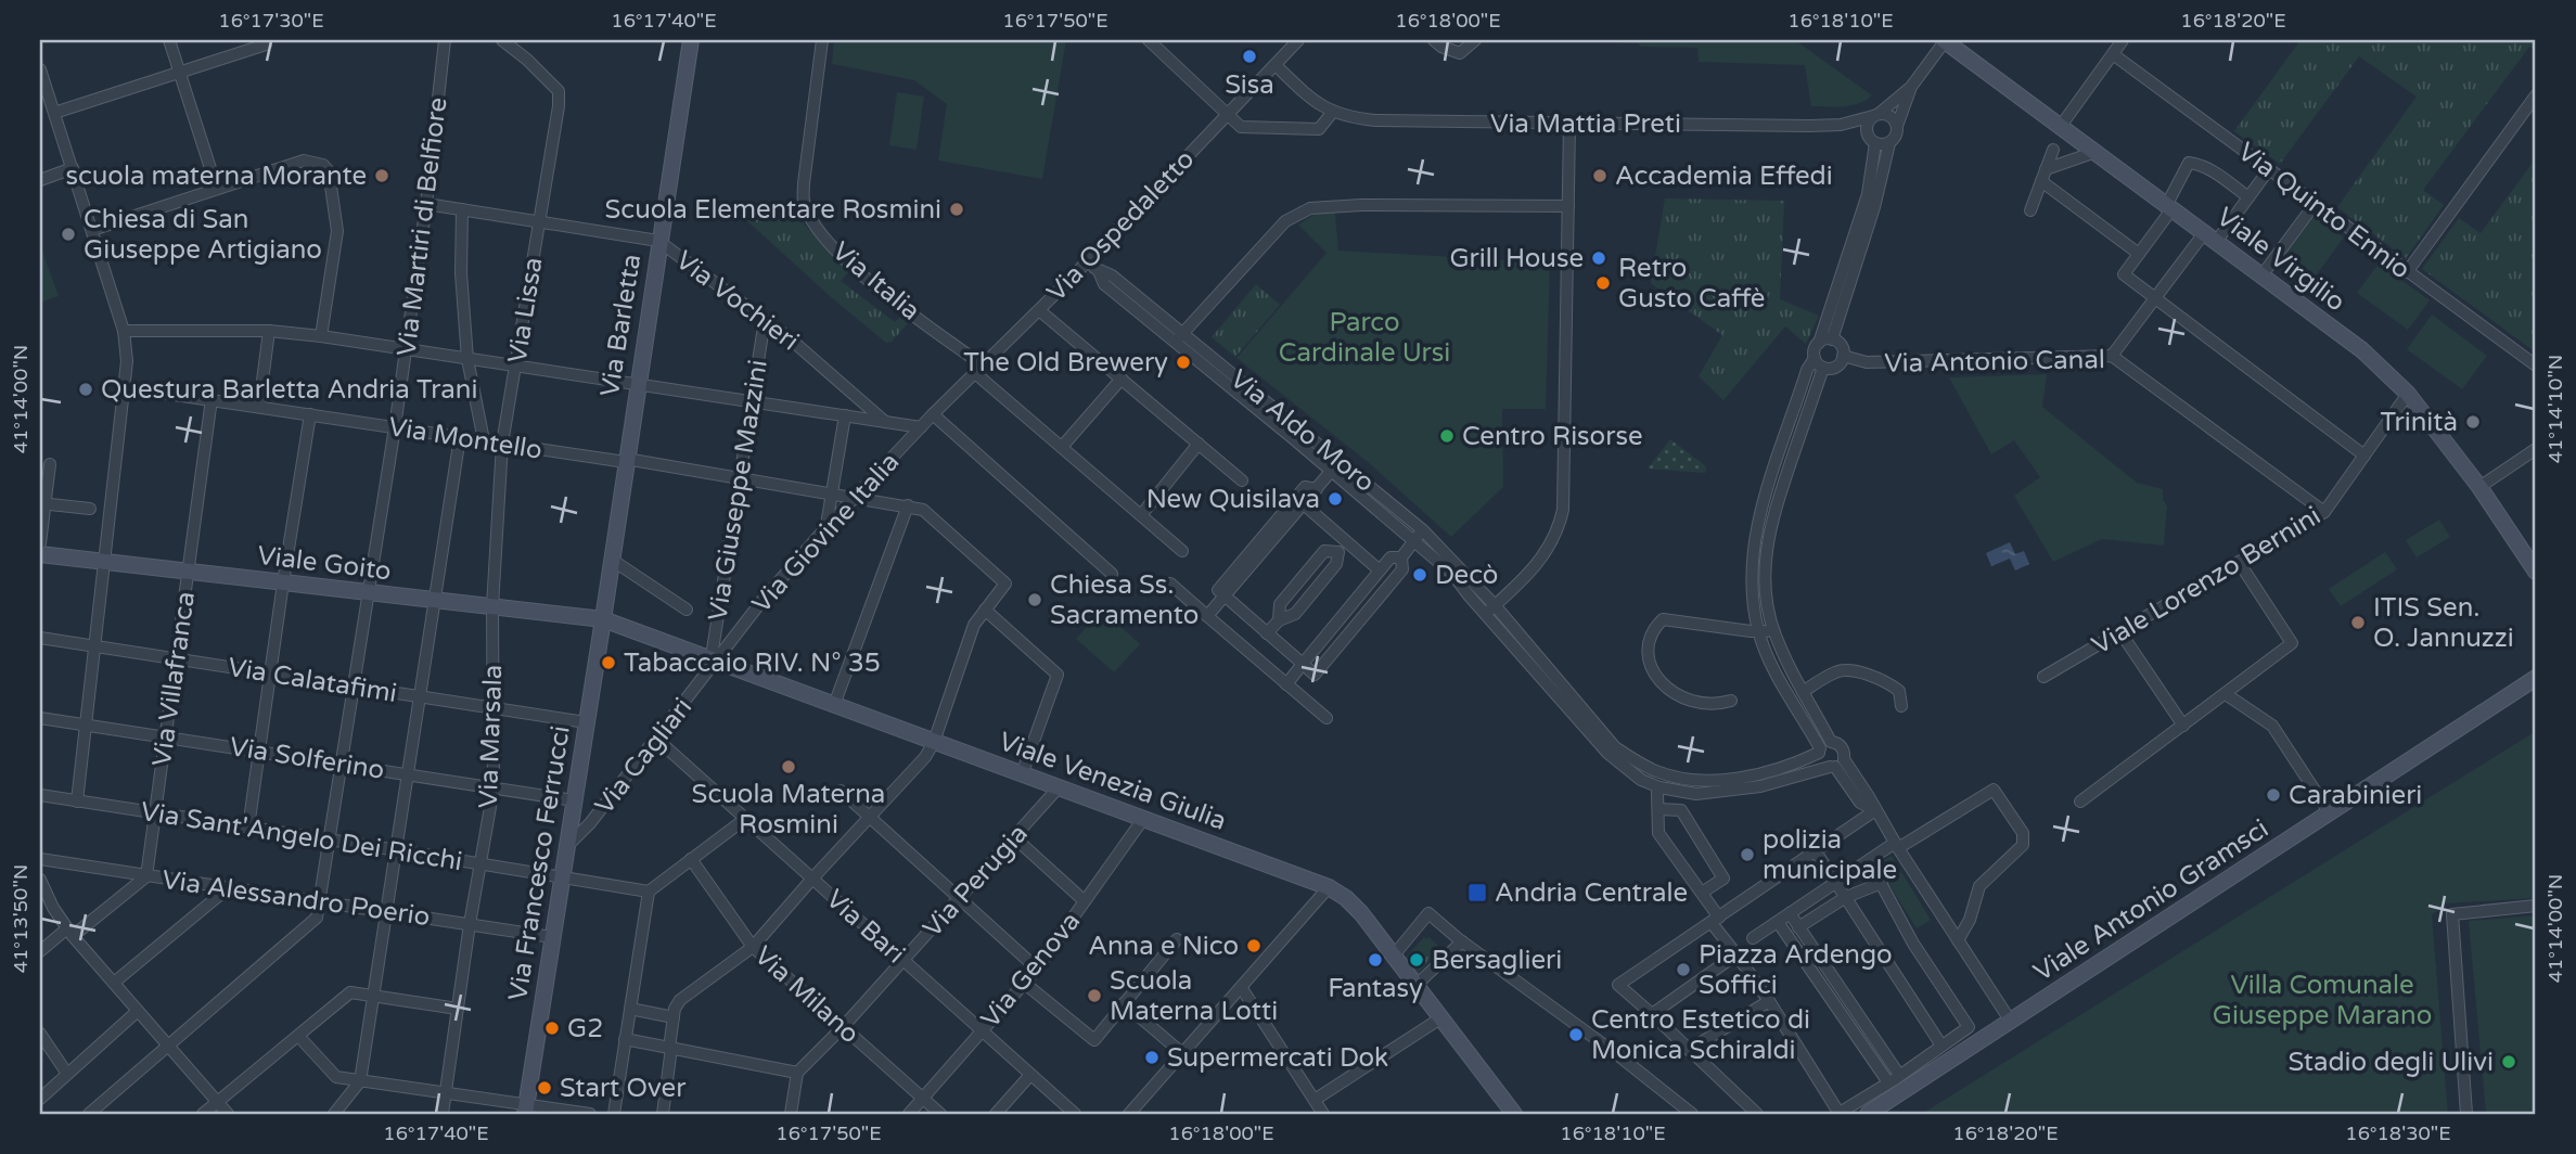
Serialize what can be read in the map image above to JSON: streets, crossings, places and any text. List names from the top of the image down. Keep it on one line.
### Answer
{"streets":{"main road":["Viale Virgilio","Via Barletta","Viale Goito","Viale Venezia Giulia","Via Francesco Ferrucci","Viale Antonio Gramsci"],"street":["Via Mattia Preti","Via Quinto Ennio","Via Ospedaletto","Via Martiri di Belfiore","Via Italia","Via Vochieri","Via Lissa","Via Antonio Canal","Via Aldo Moro","Via Montello","Via Giuseppe Mazzini","Via Giovine Italia","Viale Lorenzo Bernini","Via Villafranca","Via Calatafimi","Via Marsala","Via Cagliari","Via Solferino","Via Sant'Angelo Dei Ricchi","Via Perugia","Via Alessandro Poerio","Via Bari","Via Genova","Via Milano"]},"crossings":[["Via Mattia Preti","Via Ospedaletto"],["Via Ospedaletto","Via Italia"],["Via Ospedaletto","Via Aldo Moro"],["Via Ospedaletto","Via Giovine Italia"],["Via Martiri di Belfiore","Via Montello"],["Via Martiri di Belfiore","Viale Goito"],["Via Martiri di Belfiore","Via Calatafimi"],["Via Martiri di Belfiore","Via Solferino"],["Via Martiri di Belfiore","Via Sant'Angelo Dei Ricchi"],["Via Martiri di Belfiore","Via Alessandro Poerio"],["Viale Virgilio","Viale Lorenzo Bernini"],["Via Vochieri","Via Barletta"],["Via Vochieri","Via Giuseppe Mazzini"],["Via Lissa","Via Montello"],["Via Lissa","Viale Goito"],["Via Lissa","Via Marsala"],["Via Barletta","Via Montello"],["Via Barletta","Viale Goito"],["Via Barletta","Viale Venezia Giulia"],["Via Barletta","Via Francesco Ferrucci"],["Via Antonio Canal","Viale Lorenzo Bernini"],["Via Montello","Via Giuseppe Mazzini"],["Via Montello","Via Giovine Italia"],["Via Montello","Via Villafranca"],["Via Giuseppe Mazzini","Via Giovine Italia"],["Via Giuseppe Mazzini","Via Cagliari"],["Via Giuseppe Mazzini","Viale Venezia Giulia"],["Via Giovine Italia","Via Cagliari"],["Via Giovine Italia","Viale Venezia Giulia"],["Viale Goito","Via Villafranca"],["Viale Goito","Via Marsala"],["Viale Goito","Viale Venezia Giulia"],["Viale Goito","Via Francesco Ferrucci"],["Via Villafranca","Via Calatafimi"],["Via Villafranca","Via Solferino"],["Via Villafranca","Via Sant'Angelo Dei Ricchi"],["Via Villafranca","Via Alessandro Poerio"],["Via Calatafimi","Via Marsala"],["Via Calatafimi","Via Francesco Ferrucci"],["Via Marsala","Via Solferino"],["Via Marsala","Via Sant'Angelo Dei Ricchi"],["Via Marsala","Via Alessandro Poerio"],["Via Cagliari","Viale Venezia Giulia"],["Via Cagliari","Via Francesco Ferrucci"],["Via Cagliari","Via Bari"],["Via Solferino","Via Francesco Ferrucci"],["Viale Venezia Giulia","Via Francesco Ferrucci"],["Viale Venezia Giulia","Via Perugia"],["Viale Venezia Giulia","Via Genova"],["Via Sant'Angelo Dei Ricchi","Via Francesco Ferrucci"],["Via Francesco Ferrucci","Via Alessandro Poerio"],["Via Perugia","Via Bari"],["Via Perugia","Via Milano"],["Via Bari","Via Genova"],["Via Genova","Via Milano"]],"parks":["Parco Cardinale Ursi","Villa Comunale Giuseppe Marano"],"places":{"other":["Sisa","scuola materna Morante","Accademia Effedi","Scuola Elementare Rosmini","Chiesa di San Giuseppe Artigiano","Grill House","Retro Gusto Caffè","The Old Brewery","Questura Barletta Andria Trani","Trinità","Centro Risorse","New Quisilava","Decò","Chiesa Ss. Sacramento","ITIS Sen. O. Jannuzzi","Tabaccaio RIV. N° 35","Scuola Materna Rosmini","Carabinieri","polizia municipale","Anna e Nico","Fantasy","Bersaglieri","Piazza Ardengo Soffici","Scuola Materna Lotti","G2","Centro Estetico di Monica Schiraldi","Supermercati Dok","Stadio degli Ulivi","Start Over"],"transit":["Andria Centrale"]},"coordinates":["16°17'30\"E","16°17'40\"E","16°17'50\"E","16°18'00\"E","16°18'10\"E","16°18'20\"E","41°14'00\"N","41°14'10\"N","41°13'50\"N","16°18'30\"E"]}
